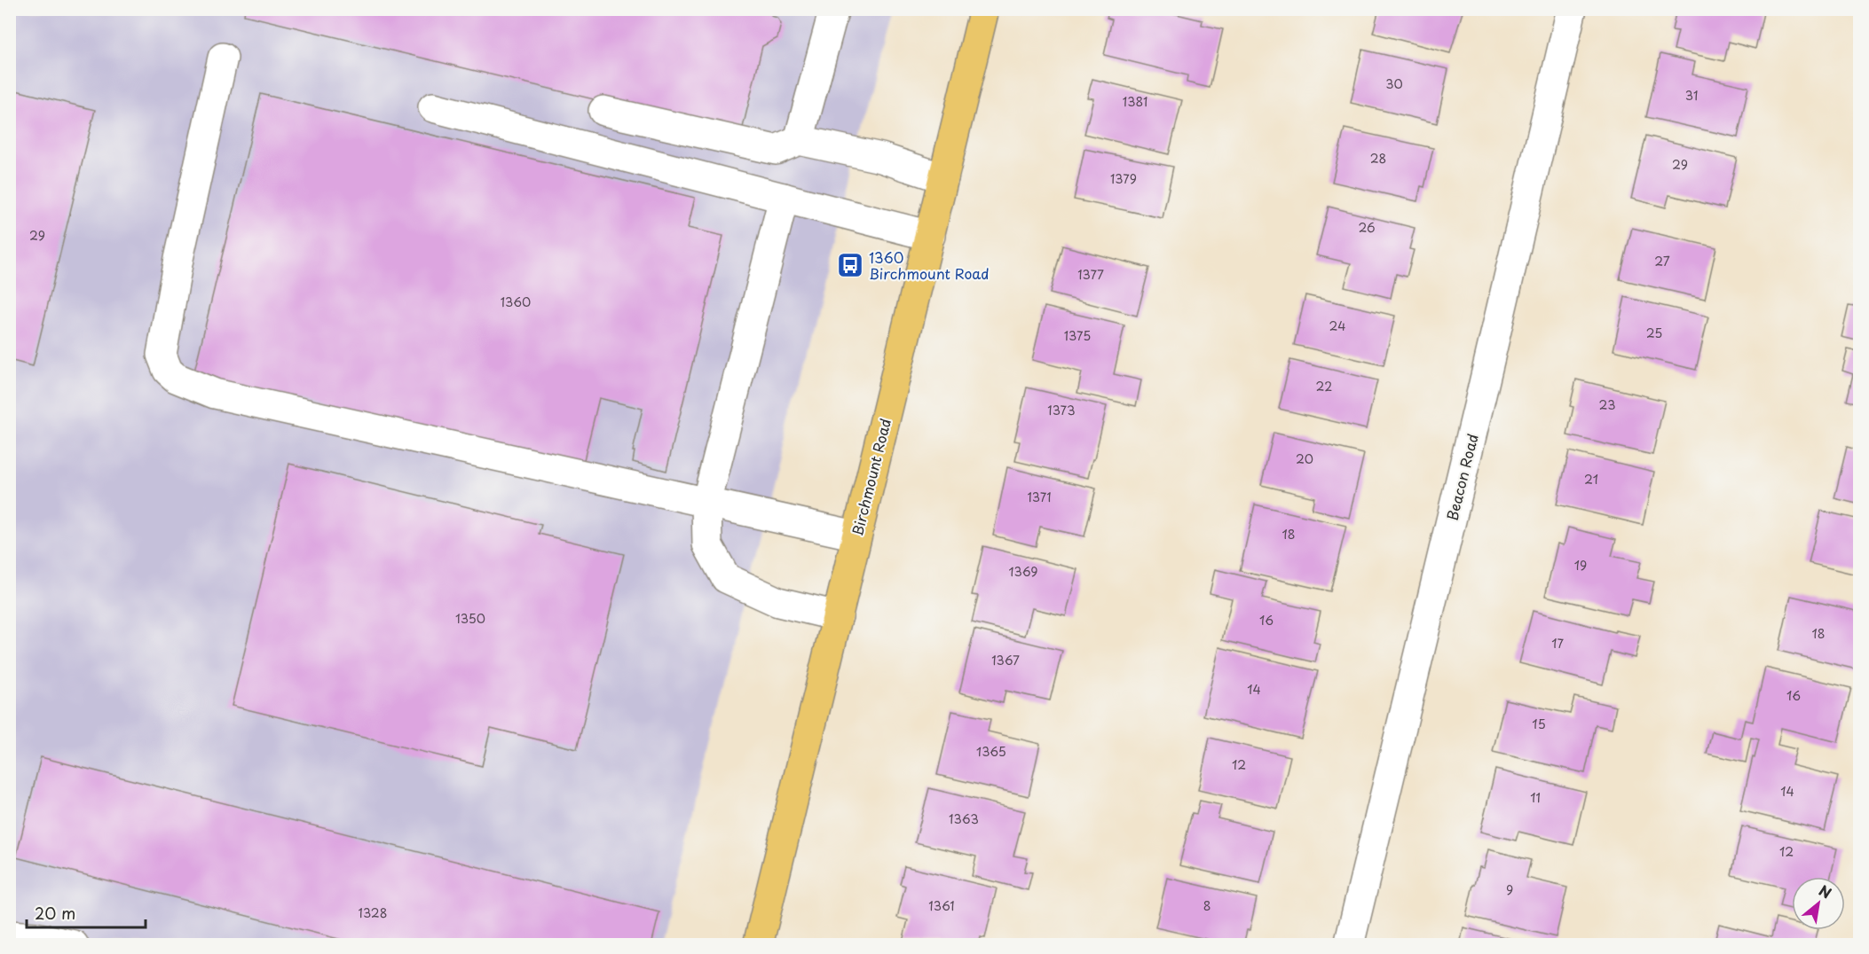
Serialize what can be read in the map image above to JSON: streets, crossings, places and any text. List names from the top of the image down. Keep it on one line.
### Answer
{"streets":{"main road":["Birchmount Road"],"street":["Beacon Road"]},"places":{"bus stop":["1360 Birchmount Road"]},"house_numbers":["30","31","1381","28","29","1379","26","29","27","1377","1360","24","25","1375","22","23","1373","20","21","1371","18","19","1369","1350","16","18","17","1367","14","16","15","1365","12","14","11","1363","12","9","1361","8","1328"],"scale_bar":"20 m","north":"top right"}
